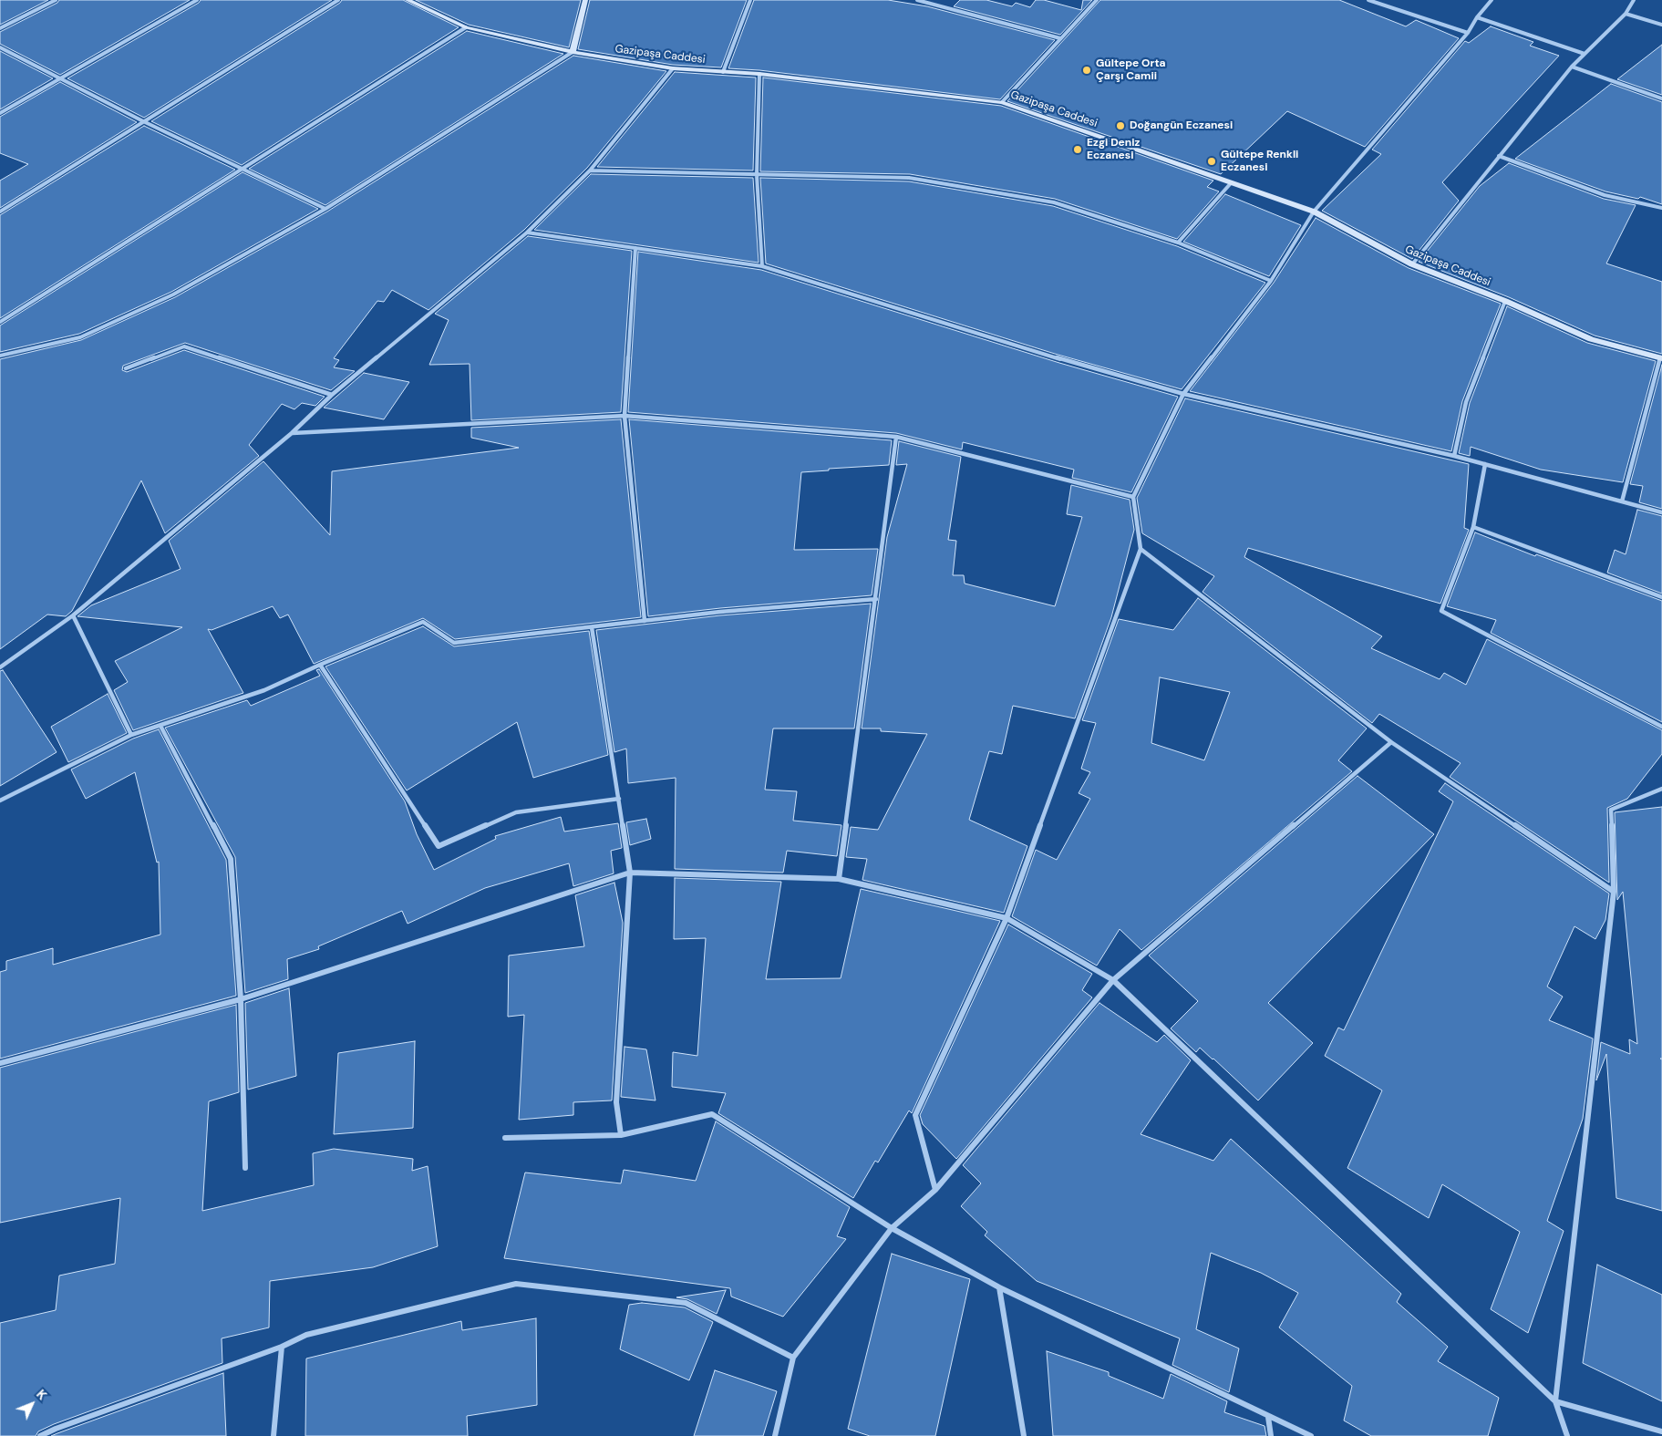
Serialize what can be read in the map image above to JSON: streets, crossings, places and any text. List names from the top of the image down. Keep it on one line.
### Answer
{"streets":{"street":["Gazipaşa Caddesi"]},"places":["Gültepe Orta Çarşı Camii","Doğangün Eczanesi","Ezgi Deniz Eczanesi","Gültepe Renkli Eczanesi"],"north":"top right"}
